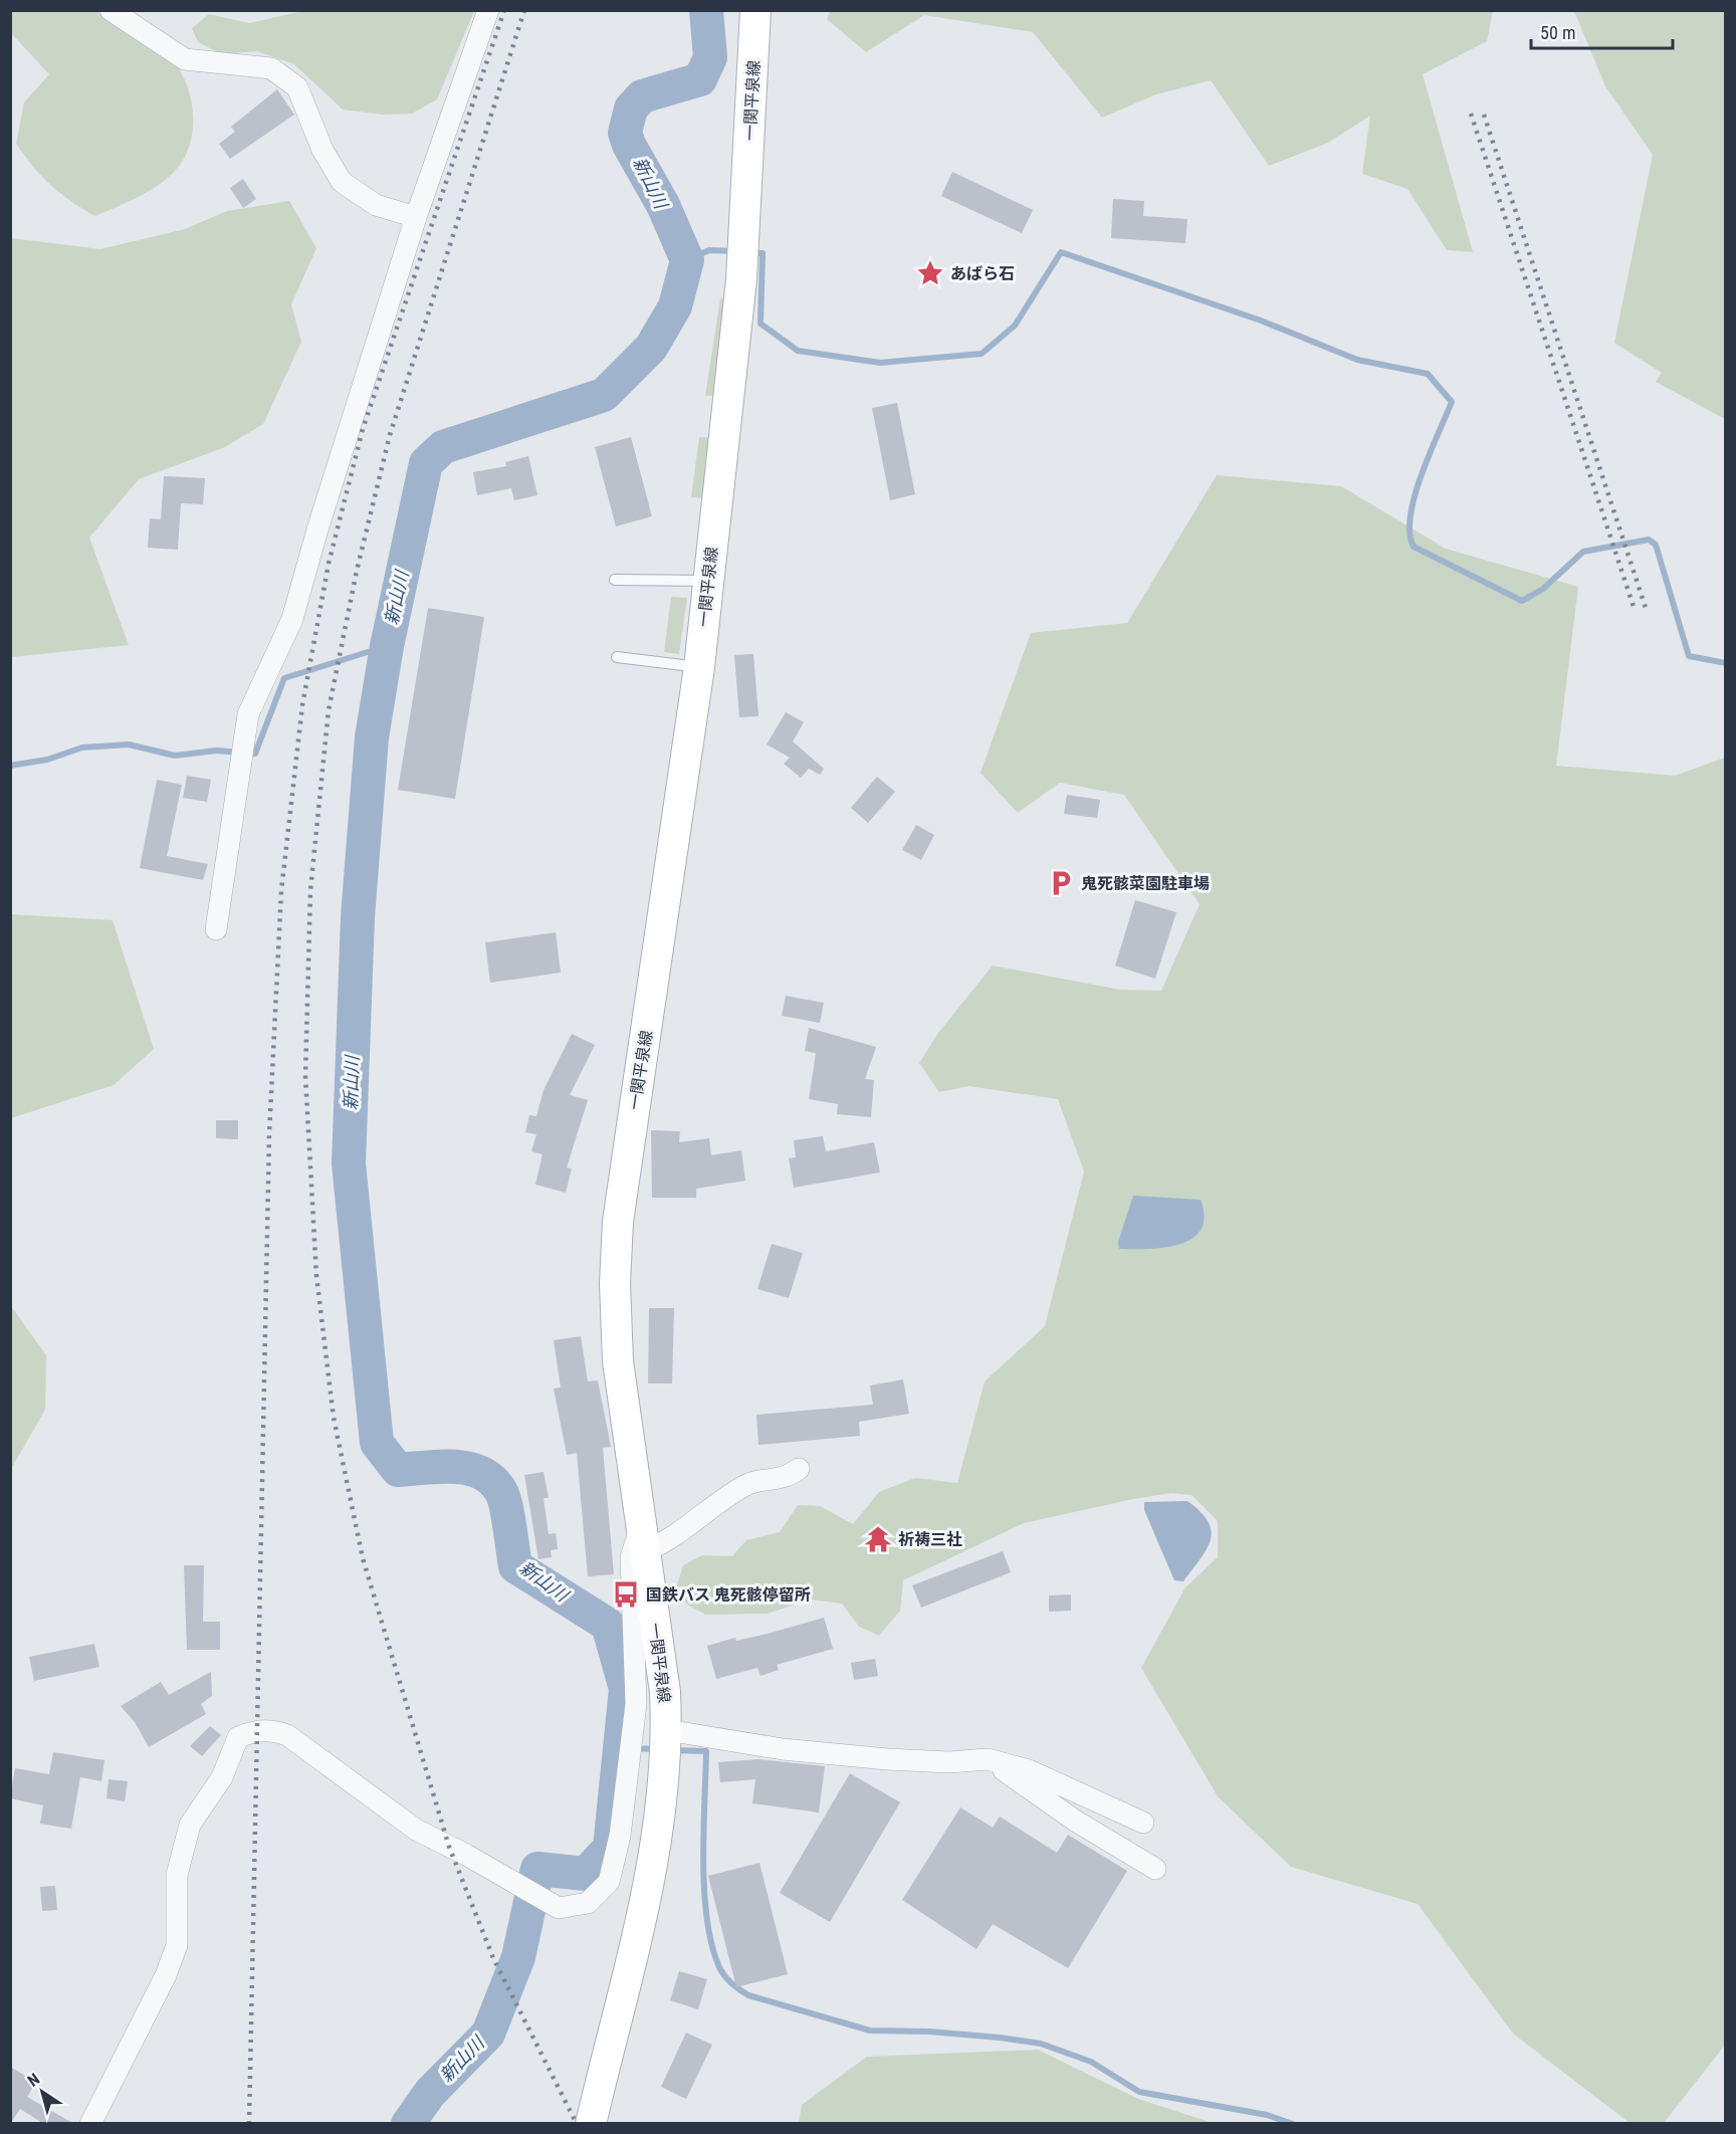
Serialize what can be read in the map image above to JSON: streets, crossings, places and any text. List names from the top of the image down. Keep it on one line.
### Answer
{"streets":{"main road":["一関平泉線"]},"water":["新山川"],"places":{"place":["あばら石"],"parking":["鬼死骸菜園駐車場"],"temple":["祈祷三社"],"bus stop":["国鉄バス 鬼死骸停留所"]},"scale_bar":"50 m","north":"top left"}
